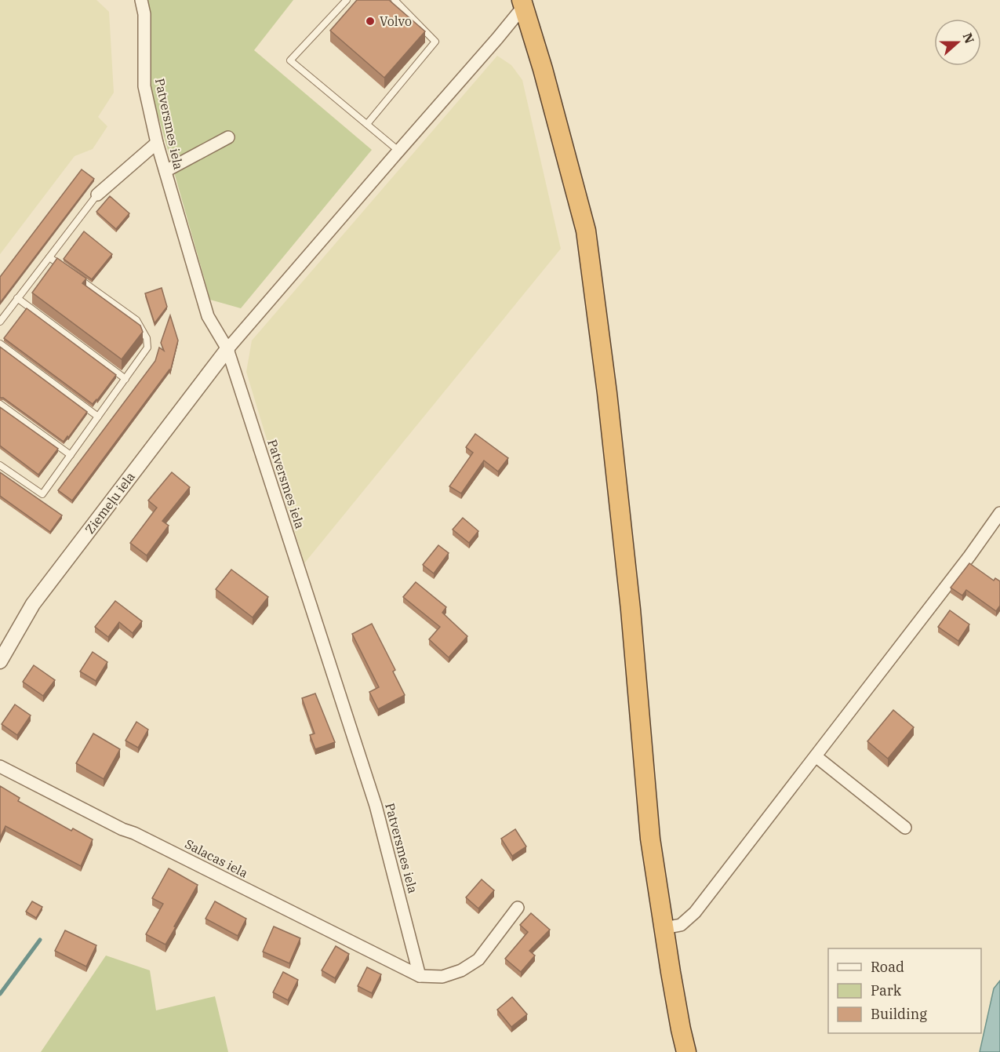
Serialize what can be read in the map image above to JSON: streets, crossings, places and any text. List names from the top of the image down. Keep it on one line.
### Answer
{"streets":{"street":["Patversmes iela","Ziemeļu iela","Salacas iela"]},"crossings":[["Patversmes iela","Ziemeļu iela"],["Patversmes iela","Salacas iela"]],"places":["Volvo"],"legend":["Road","Park","Building"],"north":"right"}
